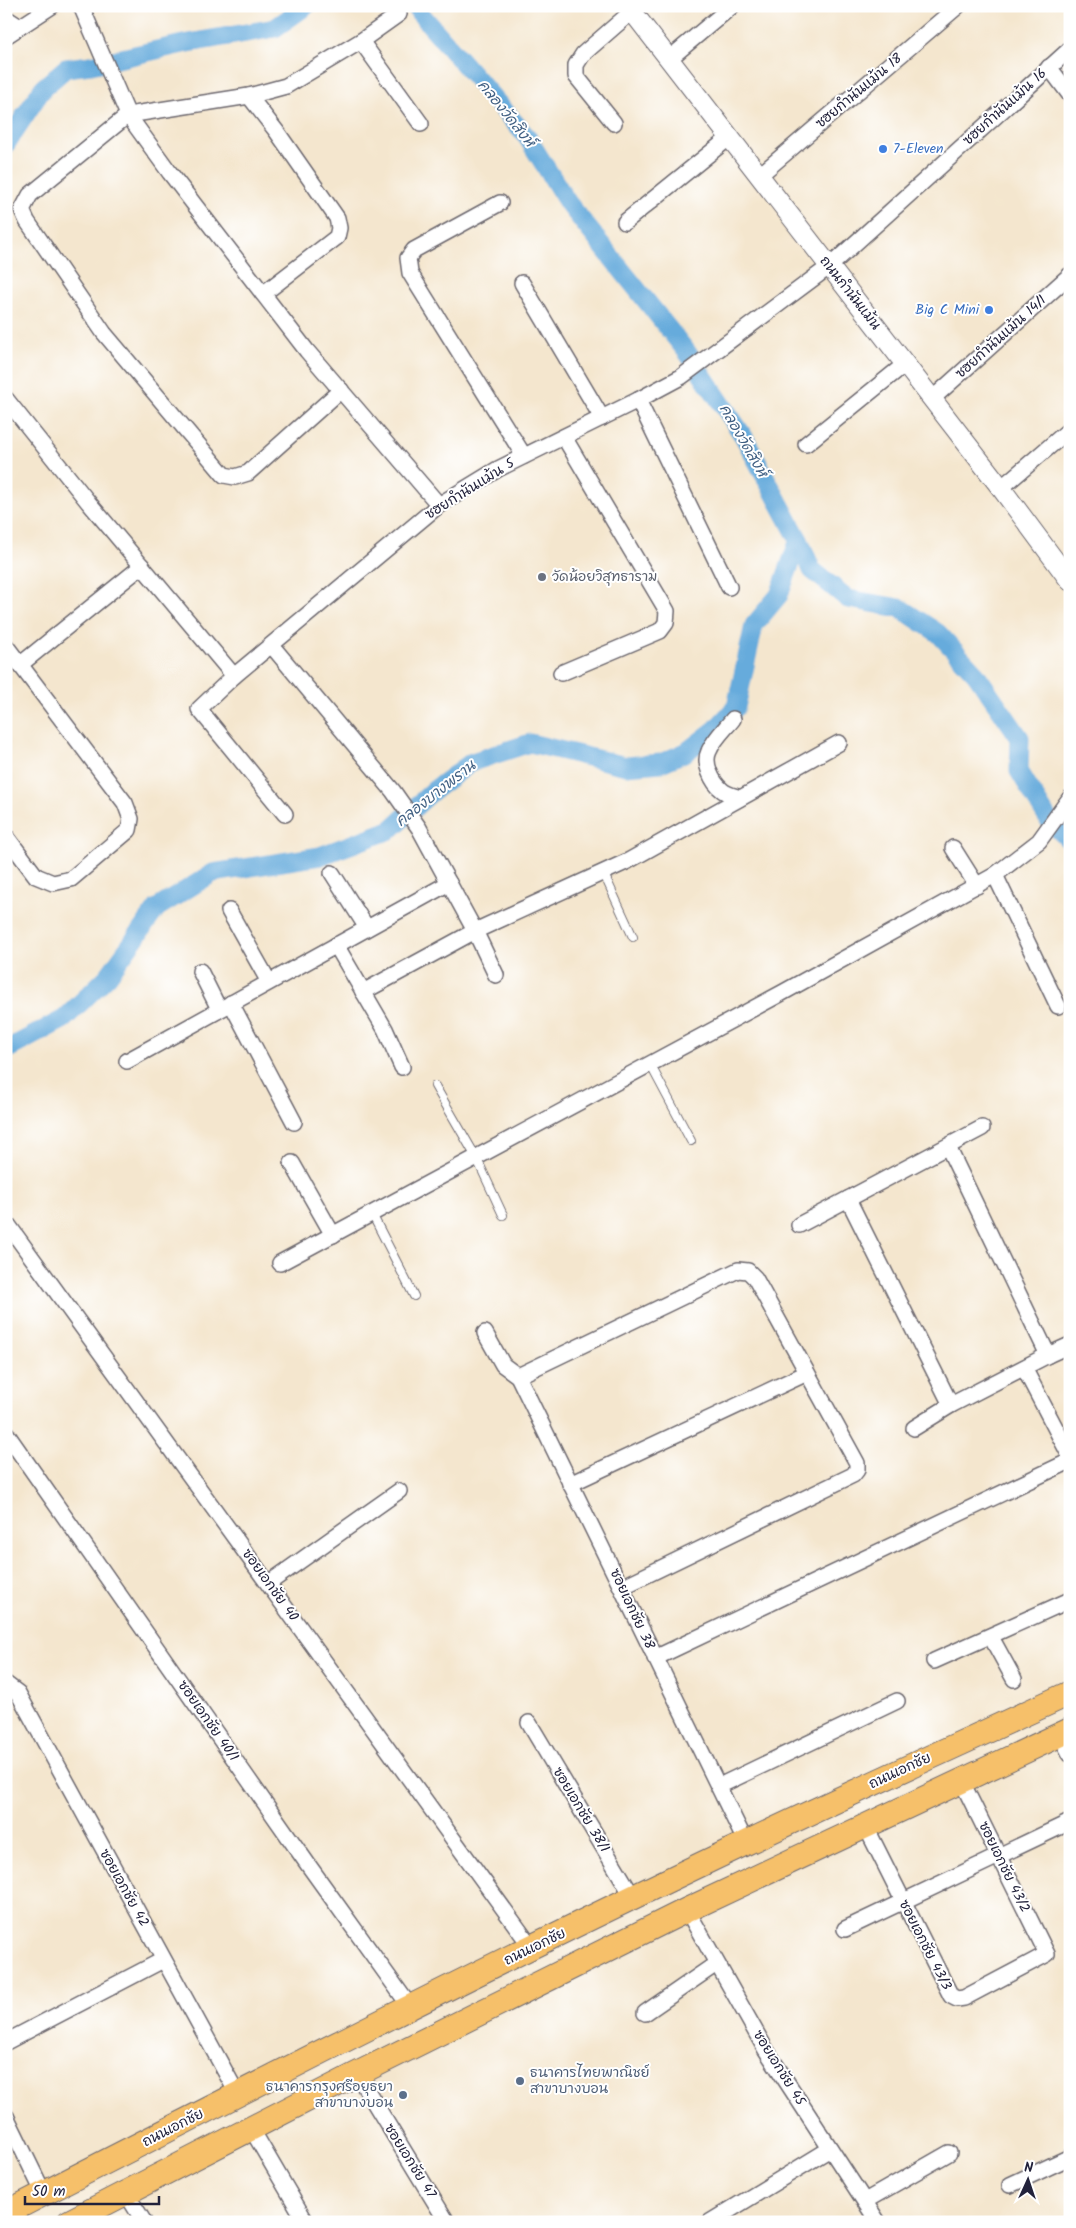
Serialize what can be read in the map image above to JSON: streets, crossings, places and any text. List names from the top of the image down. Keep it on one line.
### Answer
{"streets":{"main road":["ถนนเอกชัย"],"street":["ซฮยกำนันแม้น 18","ซฮยกำนันแม้น 16","ถนนกำนันแม้น","ซฮยกำนันแม้น 14/1","ซฮยกำนันแม้น 5","ซอยเอกชัย 40","ซอยเอกชัย 38","ซอยเอกชัย 40/1","ซอยเอกชัย 38/1","ซอยเอกชัย 43/2","ซอยเอกชัย 42","ซอยเอกชัย 43/3","ซอยเอกชัย 45","ซอยเอกชัย 47"]},"crossings":[["ซฮยกำนันแม้น 18","ถนนกำนันแม้น"],["ซฮยกำนันแม้น 16","ถนนกำนันแม้น"],["ซฮยกำนันแม้น 16","ซฮยกำนันแม้น 5"],["ถนนกำนันแม้น","ซฮยกำนันแม้น 14/1"],["ถนนกำนันแม้น","ซฮยกำนันแม้น 5"],["ซอยเอกชัย 40","ถนนเอกชัย"],["ซอยเอกชัย 38","ถนนเอกชัย"],["ซอยเอกชัย 40/1","ถนนเอกชัย"],["ถนนเอกชัย","ซอยเอกชัย 38/1"],["ถนนเอกชัย","ซอยเอกชัย 42"],["ซอยเอกชัย 43/2","ซอยเอกชัย 43/3"]],"water":["คลองวัดสิงห์","คลองบางพราน"],"places":["7-Eleven","Big C Mini","วัดน้อยวิสุทธาราม","ธนาคารไทยพาณิชย์ สาขาบางบอน","ธนาคารกรุงศรีอยุธยา สาขาบางบอน"],"scale_bar":"50 m","north":"top"}
